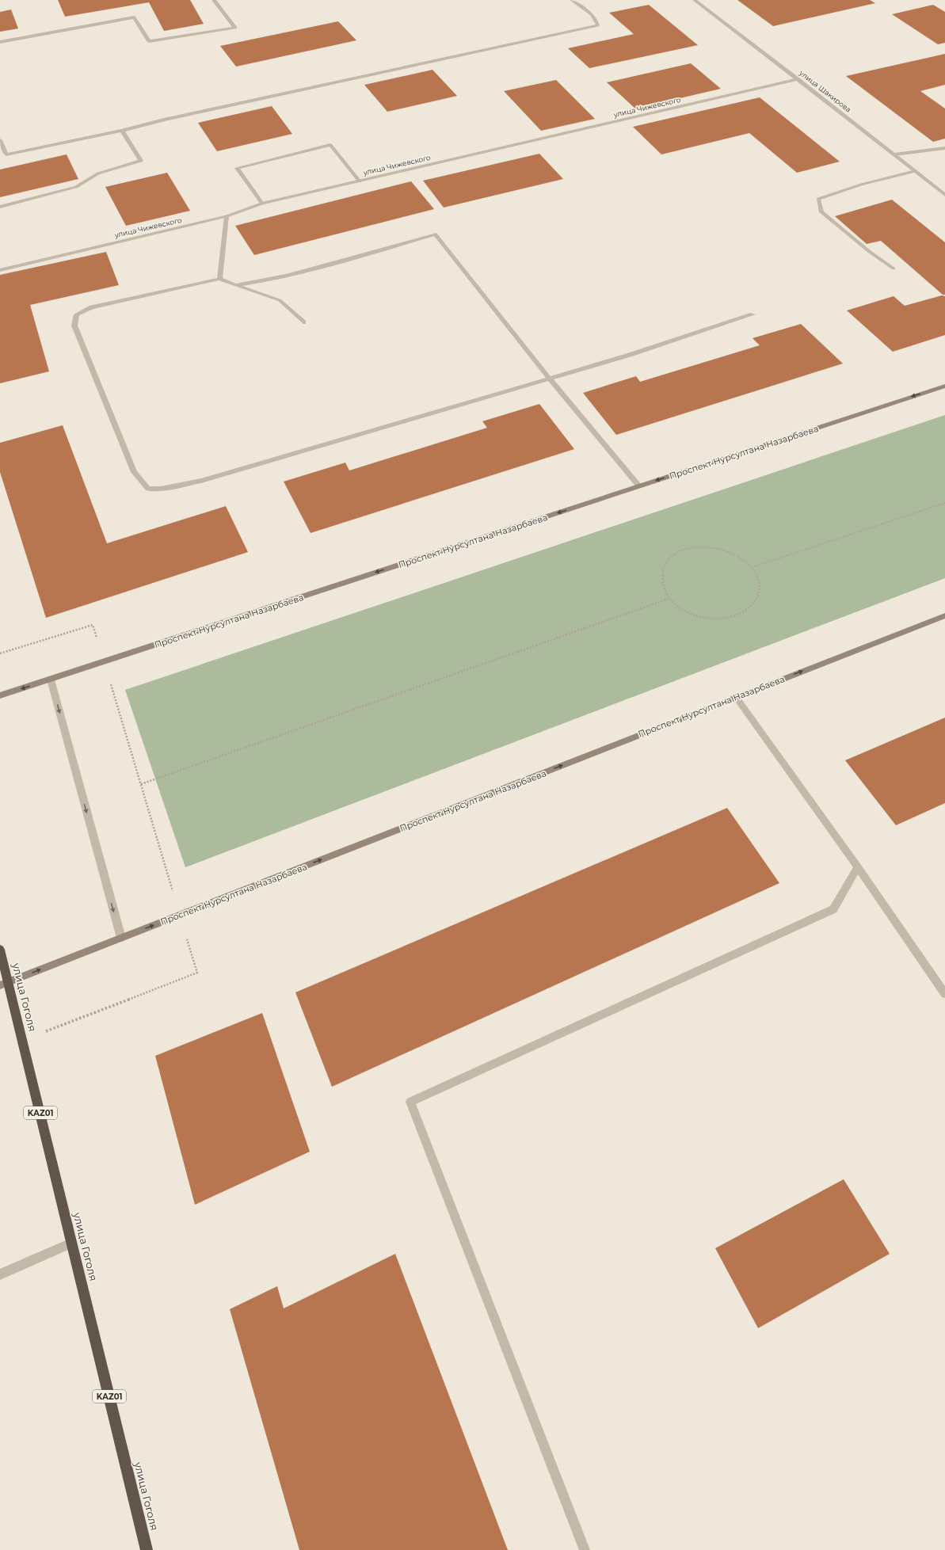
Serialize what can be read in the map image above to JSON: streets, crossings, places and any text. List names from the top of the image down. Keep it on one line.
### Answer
{"streets":{"highway":["улица Гоголя","KАZ01"],"main road":["Проспект Нурсултана Назарбаева"],"street":["улица Шакирова","улица Чижевского"]},"crossings":[["улица Шакирова","улица Чижевского"],["Проспект Нурсултана Назарбаева","улица Гоголя"]]}
